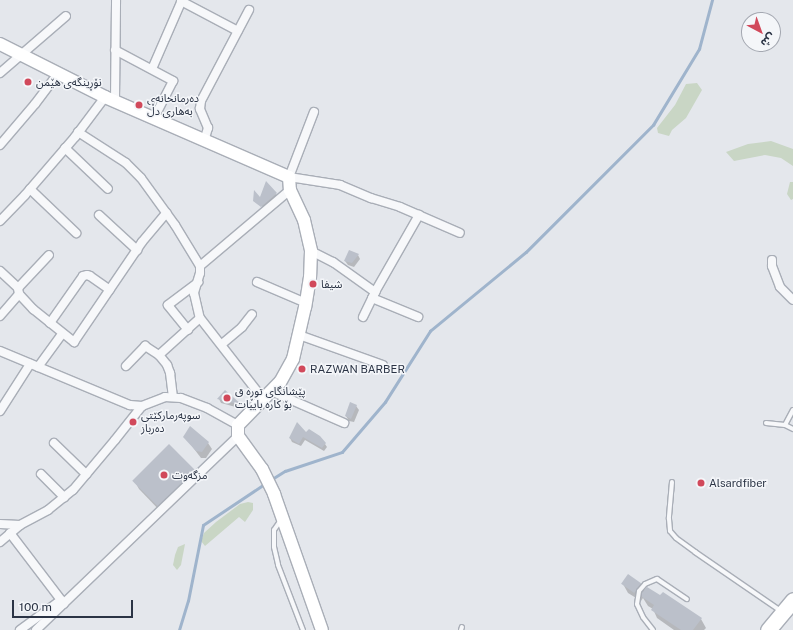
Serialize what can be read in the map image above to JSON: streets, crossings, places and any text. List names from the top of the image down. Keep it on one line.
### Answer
{"places":["نۆڕینگەی هێمن","دەرمانخانەی بەهاری دڵ","شیفا","RAZWAN BARBER","پێشانگای توڕه ق بۆ کاره باییات","سوپەرمارکێتی دەرباز","مزگه‌وت","Alsardfiber"],"scale_bar":"100 m","north":"bottom right"}
